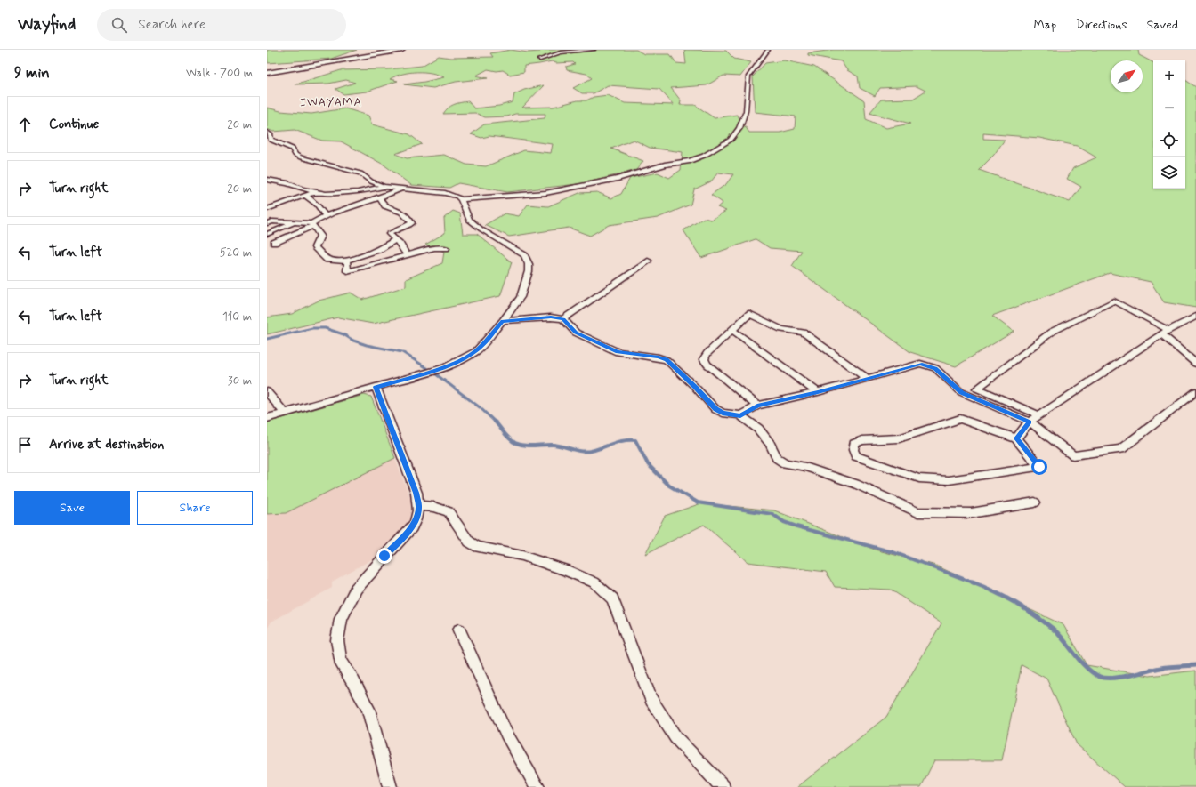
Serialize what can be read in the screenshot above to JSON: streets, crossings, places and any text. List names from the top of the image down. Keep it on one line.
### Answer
{"districts":["IWAYAMA"],"north":"top right","page":{"header":"Wayfind","search":"Search here","nav":["Map","Directions","Saved"],"heading":["9 min","Walk · 700 m"],"map_buttons":["+","−"],"list":[["Continue","20 m"],["Turn right","20 m"],["Turn left","520 m"],["Turn left","110 m"],["Turn right","30 m"],"Arrive at destination"],"buttons":["Save","Share"]}}
